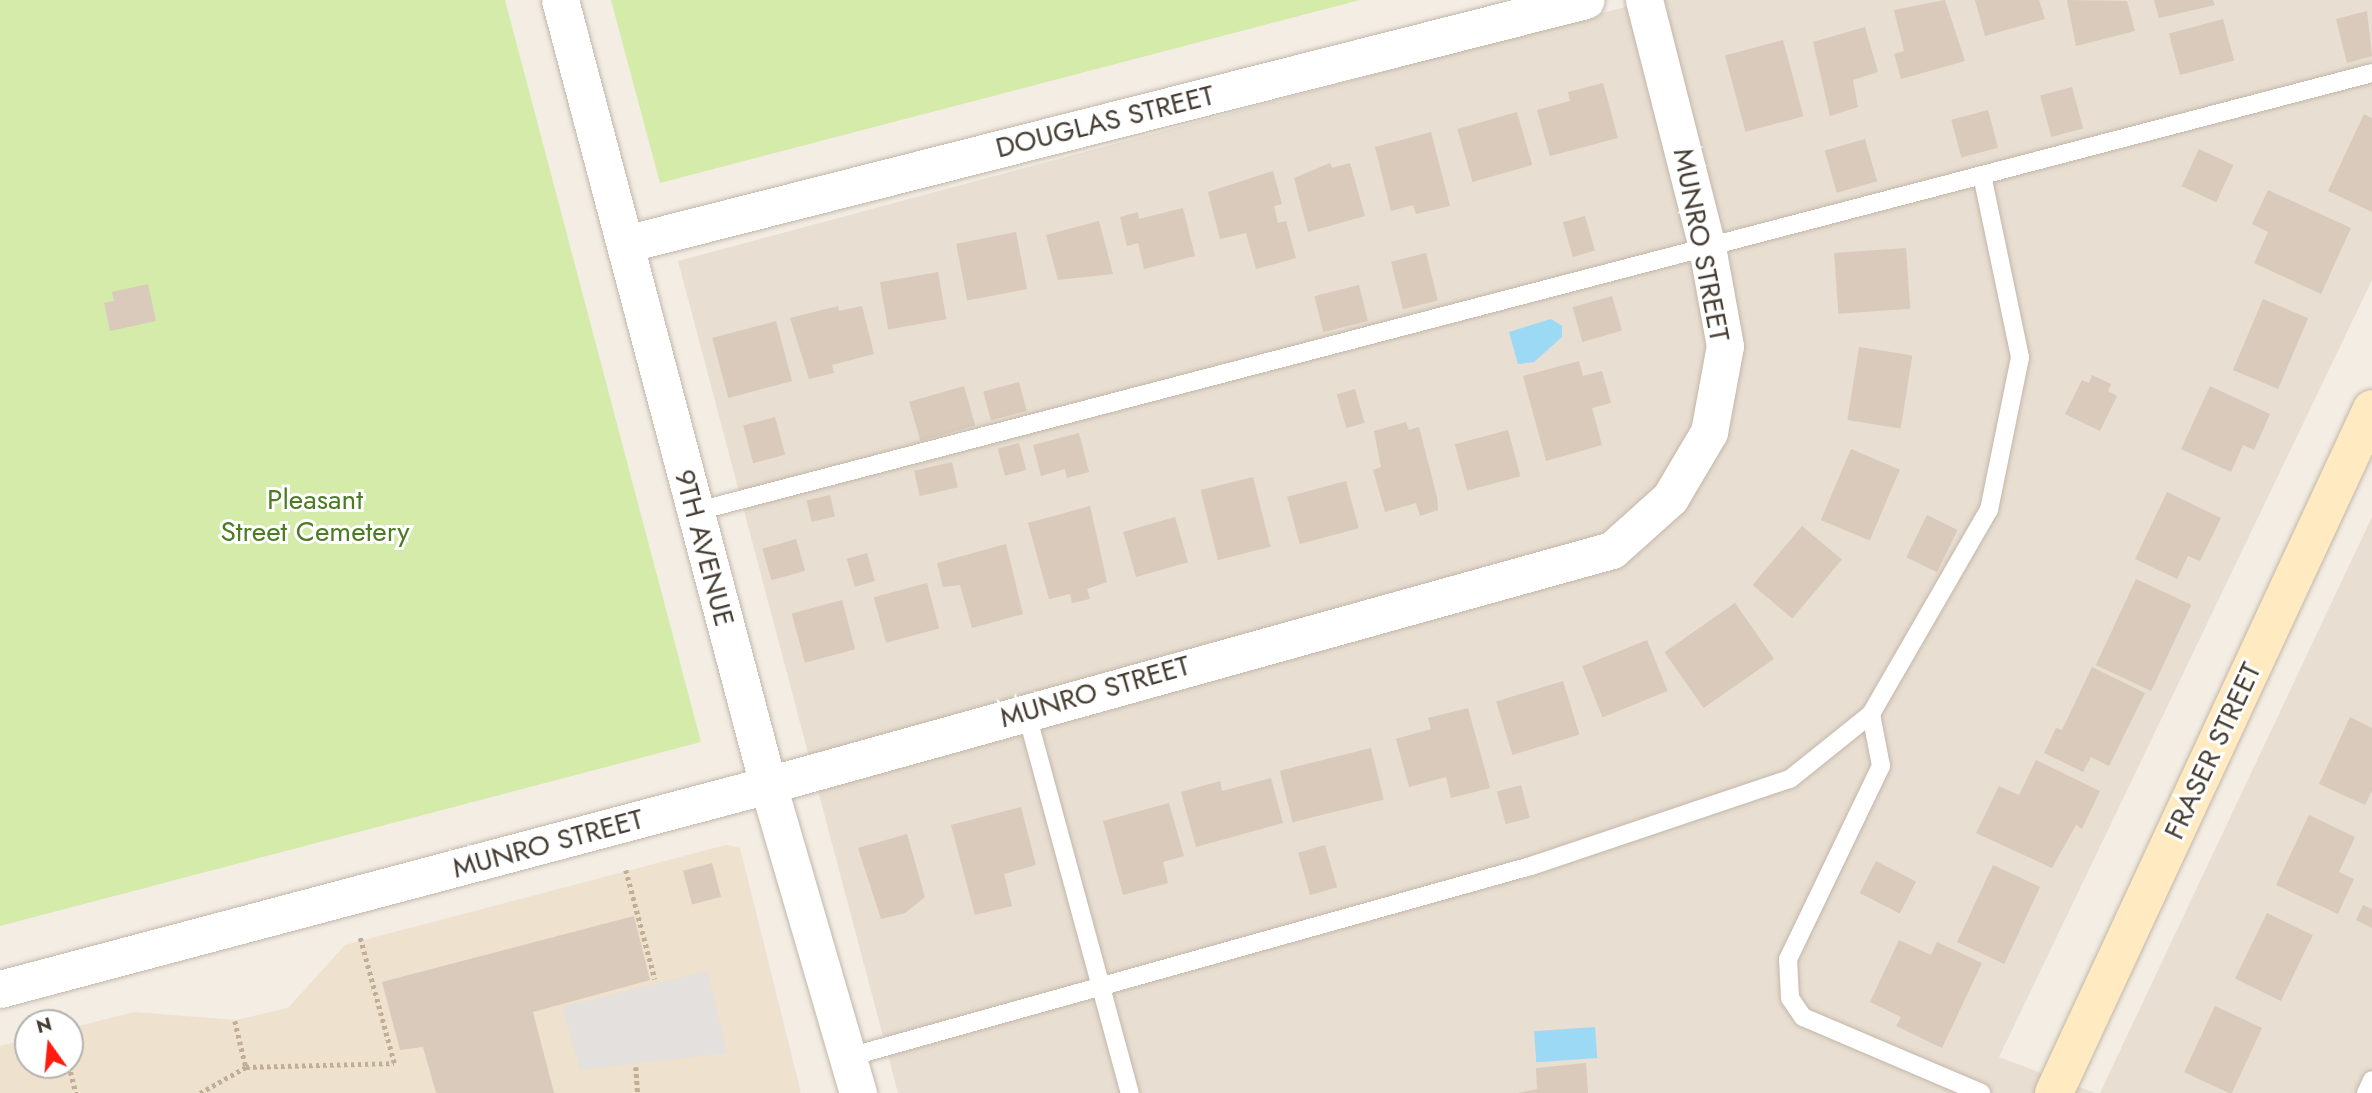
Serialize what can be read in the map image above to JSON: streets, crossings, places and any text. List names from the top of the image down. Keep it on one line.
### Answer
{"streets":{"street":["DOUGLAS STREET","MUNRO STREET","9TH AVENUE","FRASER STREET"]},"crossings":[["DOUGLAS STREET","9TH AVENUE"],["MUNRO STREET","9TH AVENUE"]],"parks":["Pleasant Street Cemetery"],"north":"top"}
